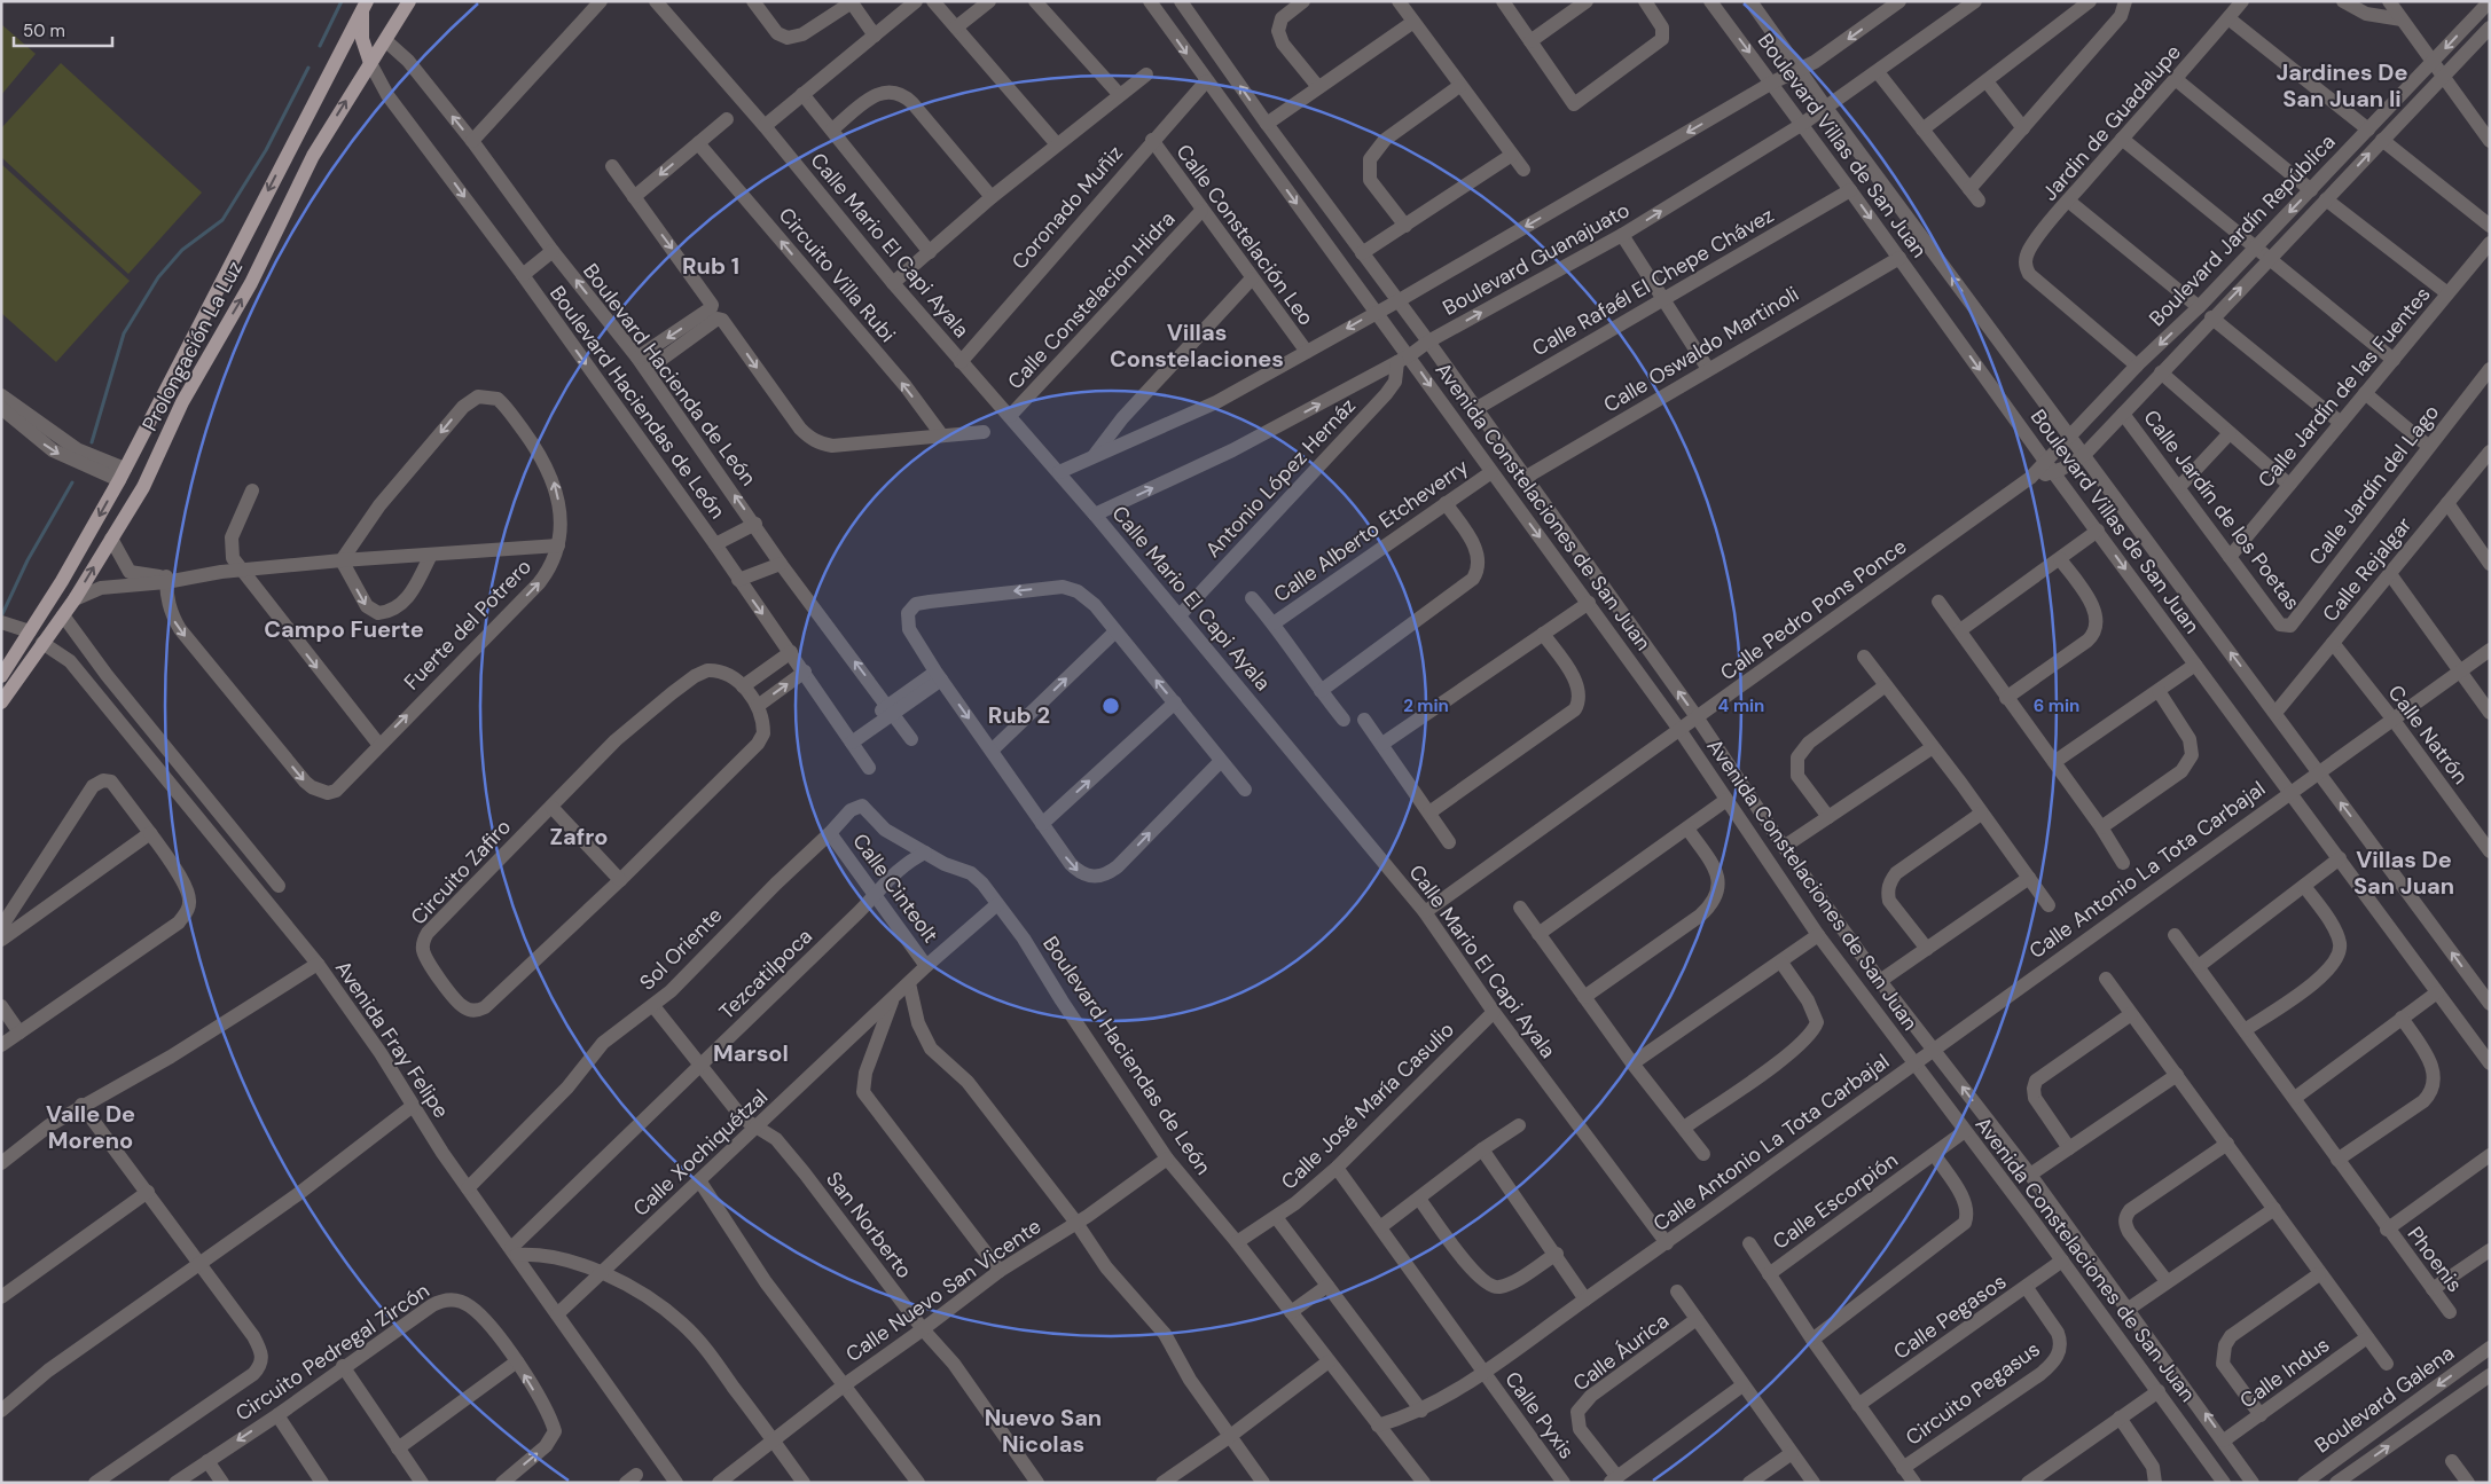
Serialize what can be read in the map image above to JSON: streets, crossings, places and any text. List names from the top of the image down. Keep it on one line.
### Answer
{"streets":{"main road":["Prolongación La Luz"],"street":["Jardin de Guadalupe","Boulevard Villas de San Juan","Coronado Muñiz","Boulevard Jardín República","Calle Constelación Leo","Calle Mario El Capi Ayala","Boulevard Guanajuato","Circuito Villa Rubi","Calle Rafaél El Chepe Chávez","Calle Constelacion Hidra","Calle Oswaldo Martinoli","Boulevard Hacienda de León","Calle Jardín de las Fuentes","Boulevard Haciendas de León","Antonio López Hernáz","Calle Jardín del Lago","Avenida Constelaciones de San Juan","Calle Jardín de los Poetas","Calle Alberto Etcheverry","Calle Rejalgar","Calle Pedro Pons Ponce","Fuerte del Potrero","Calle Natrón","Calle Antonio La Tota Carbajal","Circuito Zafiro","Calle Cinteolt","Sol Oriente","Tezcatilpoca","Avenida Fray Felipe","Calle José María Casulio","Calle Xochiquétzal","Calle Escorpión","San Norberto","Phoenis","Calle Nuevo San Vicente","Calle Pegasos","Circuito Pedregal Zircón","Calle Áurica","Calle Indus","Circuito Pegasus","Boulevard Galena","Calle Pyxis"]},"crossings":[["Jardin de Guadalupe","Boulevard Jardín República"],["Boulevard Villas de San Juan","Boulevard Jardín República"],["Boulevard Villas de San Juan","Boulevard Guanajuato"],["Boulevard Villas de San Juan","Calle Rafaél El Chepe Chávez"],["Boulevard Villas de San Juan","Calle Oswaldo Martinoli"],["Boulevard Villas de San Juan","Calle Rejalgar"],["Boulevard Villas de San Juan","Calle Pedro Pons Ponce"],["Boulevard Villas de San Juan","Calle Antonio La Tota Carbajal"],["Coronado Muñiz","Calle Constelación Leo"],["Coronado Muñiz","Calle Mario El Capi Ayala"],["Coronado Muñiz","Avenida Constelaciones de San Juan"],["Boulevard Jardín República","Calle Jardín de los Poetas"],["Boulevard Jardín República","Calle Pedro Pons Ponce"],["Calle Constelación Leo","Boulevard Guanajuato"],["Calle Constelación Leo","Calle Constelacion Hidra"],["Calle Mario El Capi Ayala","Boulevard Guanajuato"],["Calle Mario El Capi Ayala","Calle Constelacion Hidra"],["Calle Mario El Capi Ayala","Antonio López Hernáz"],["Calle Mario El Capi Ayala","Calle Pedro Pons Ponce"],["Calle Mario El Capi Ayala","Calle Antonio La Tota Carbajal"],["Calle Mario El Capi Ayala","Calle José María Casulio"],["Boulevard Guanajuato","Antonio López Hernáz"],["Boulevard Guanajuato","Avenida Constelaciones de San Juan"],["Calle Rafaél El Chepe Chávez","Avenida Constelaciones de San Juan"],["Prolongación La Luz","Boulevard Hacienda de León"],["Prolongación La Luz","Boulevard Haciendas de León"],["Prolongación La Luz","Avenida Fray Felipe"],["Calle Oswaldo Martinoli","Avenida Constelaciones de San Juan"],["Calle Jardín de las Fuentes","Calle Jardín de los Poetas"],["Boulevard Haciendas de León","Calle Antonio La Tota Carbajal"],["Boulevard Haciendas de León","Sol Oriente"],["Boulevard Haciendas de León","Tezcatilpoca"],["Boulevard Haciendas de León","Calle José María Casulio"],["Boulevard Haciendas de León","Calle Xochiquétzal"],["Boulevard Haciendas de León","Calle Nuevo San Vicente"],["Antonio López Hernáz","Avenida Constelaciones de San Juan"],["Calle Jardín del Lago","Calle Jardín de los Poetas"],["Avenida Constelaciones de San Juan","Calle Alberto Etcheverry"],["Avenida Constelaciones de San Juan","Calle Pedro Pons Ponce"],["Avenida Constelaciones de San Juan","Calle Antonio La Tota Carbajal"],["Avenida Constelaciones de San Juan","Calle Escorpión"],["Avenida Constelaciones de San Juan","Calle Pegasos"],["Avenida Constelaciones de San Juan","Calle Indus"],["Calle Rejalgar","Calle Natrón"],["Calle Natrón","Calle Antonio La Tota Carbajal"],["Calle Antonio La Tota Carbajal","Calle Pyxis"],["Calle Cinteolt","Sol Oriente"],["Calle Cinteolt","Tezcatilpoca"],["Calle Cinteolt","Calle Xochiquétzal"],["Sol Oriente","Avenida Fray Felipe"],["Sol Oriente","San Norberto"],["Tezcatilpoca","Avenida Fray Felipe"],["Tezcatilpoca","San Norberto"],["Avenida Fray Felipe","Calle Xochiquétzal"],["Calle José María Casulio","Calle Pyxis"],["Calle Xochiquétzal","San Norberto"],["Calle Escorpión","Calle Pegasos"],["Calle Escorpión","Circuito Pegasus"],["San Norberto","Calle Nuevo San Vicente"],["Calle Pegasos","Circuito Pegasus"]],"one_way":["Boulevard Hacienda de León","Boulevard Haciendas de León"],"districts":["Jardines De San Juan Ii","Rub 1","Villas Constelaciones","Campo Fuerte","Rub 2","Zafro","Villas De San Juan","Marsol","Valle De Moreno","Nuevo San Nicolas"],"scale_bar":"50 m","rings":["2 min","4 min","6 min"]}
